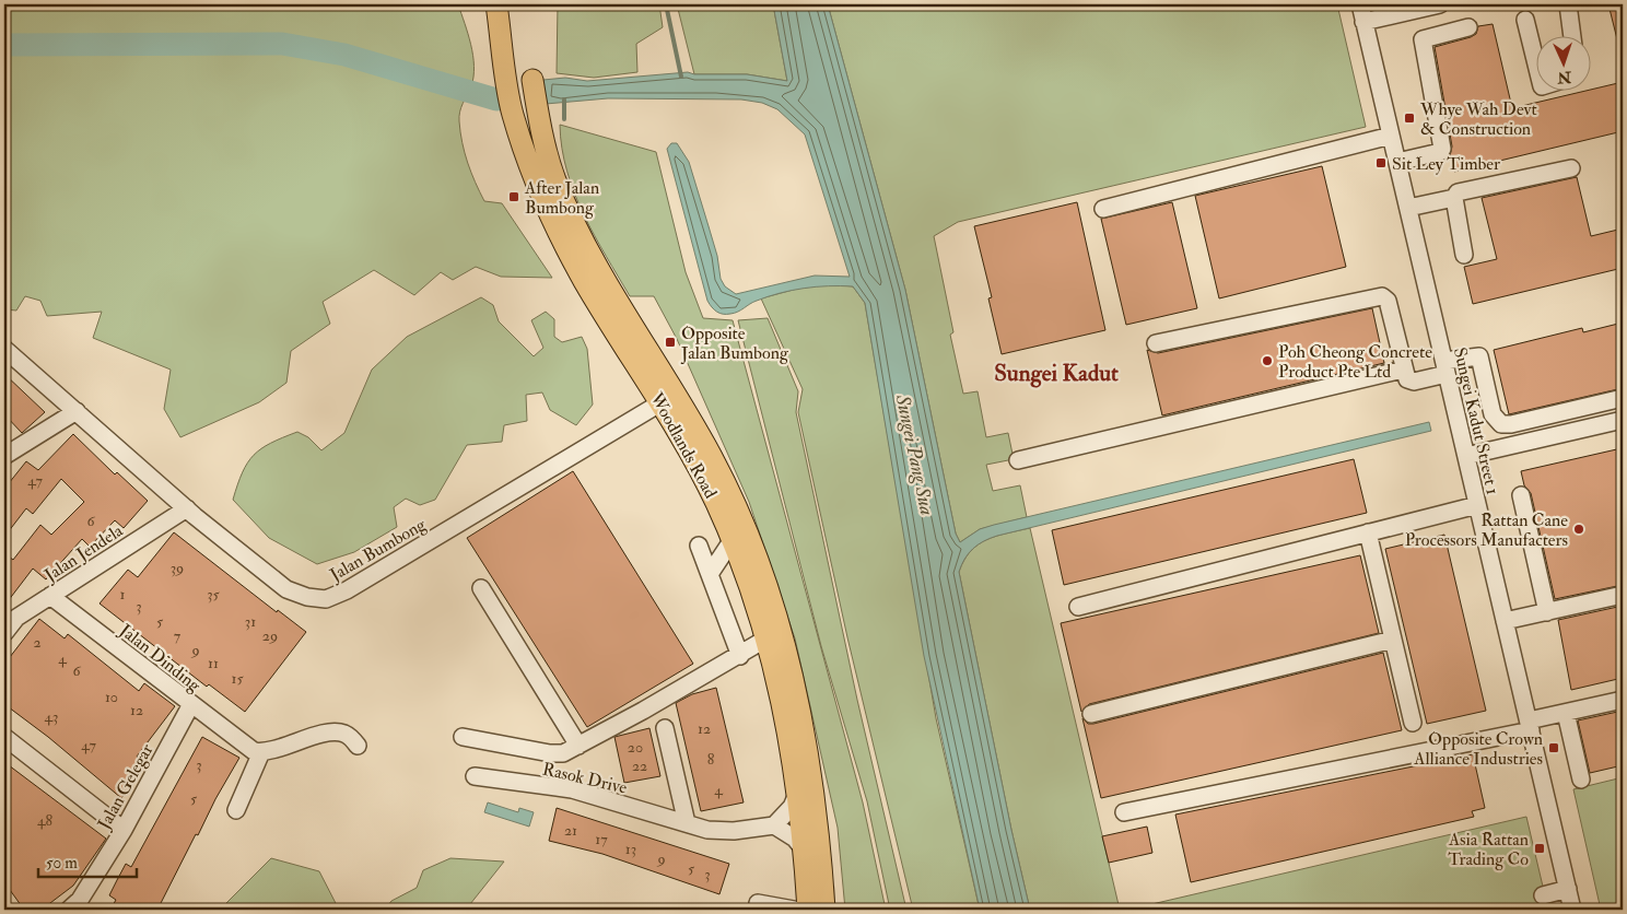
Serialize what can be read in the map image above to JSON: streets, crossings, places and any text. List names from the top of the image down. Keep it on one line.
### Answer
{"streets":{"main road":["Woodlands Road"],"street":["Sungei Kadut Street 1","Jalan Bumbong","Jalan Jendela","Jalan Dinding","Rasok Drive","Jalan Gelegar"]},"crossings":[["Woodlands Road","Jalan Bumbong"],["Jalan Bumbong","Jalan Jendela"],["Jalan Jendela","Jalan Dinding"],["Jalan Dinding","Jalan Gelegar"]],"districts":["Sungei Kadut"],"water":["Sungei Pang Sua"],"places":{"transit":["Whye Wah Devt & Construction","Sit Ley Timber","After Jalan Bumbong","Opposite Jalan Bumbong","Opposite Crown Alliance Industries","Asia Rattan Trading Co"],"other":["Poh Cheong Concrete Product Pte Ltd","Rattan Cane Processors Manufacters"]},"house_numbers":["47","6","39","1","35","3","5","31","7","29","2","9","4","11","6","15","10","12","43","12","47","20","8","3","22","4","5","48","21","17","13","9","5","3"],"scale_bar":"50 m","north":"bottom"}
